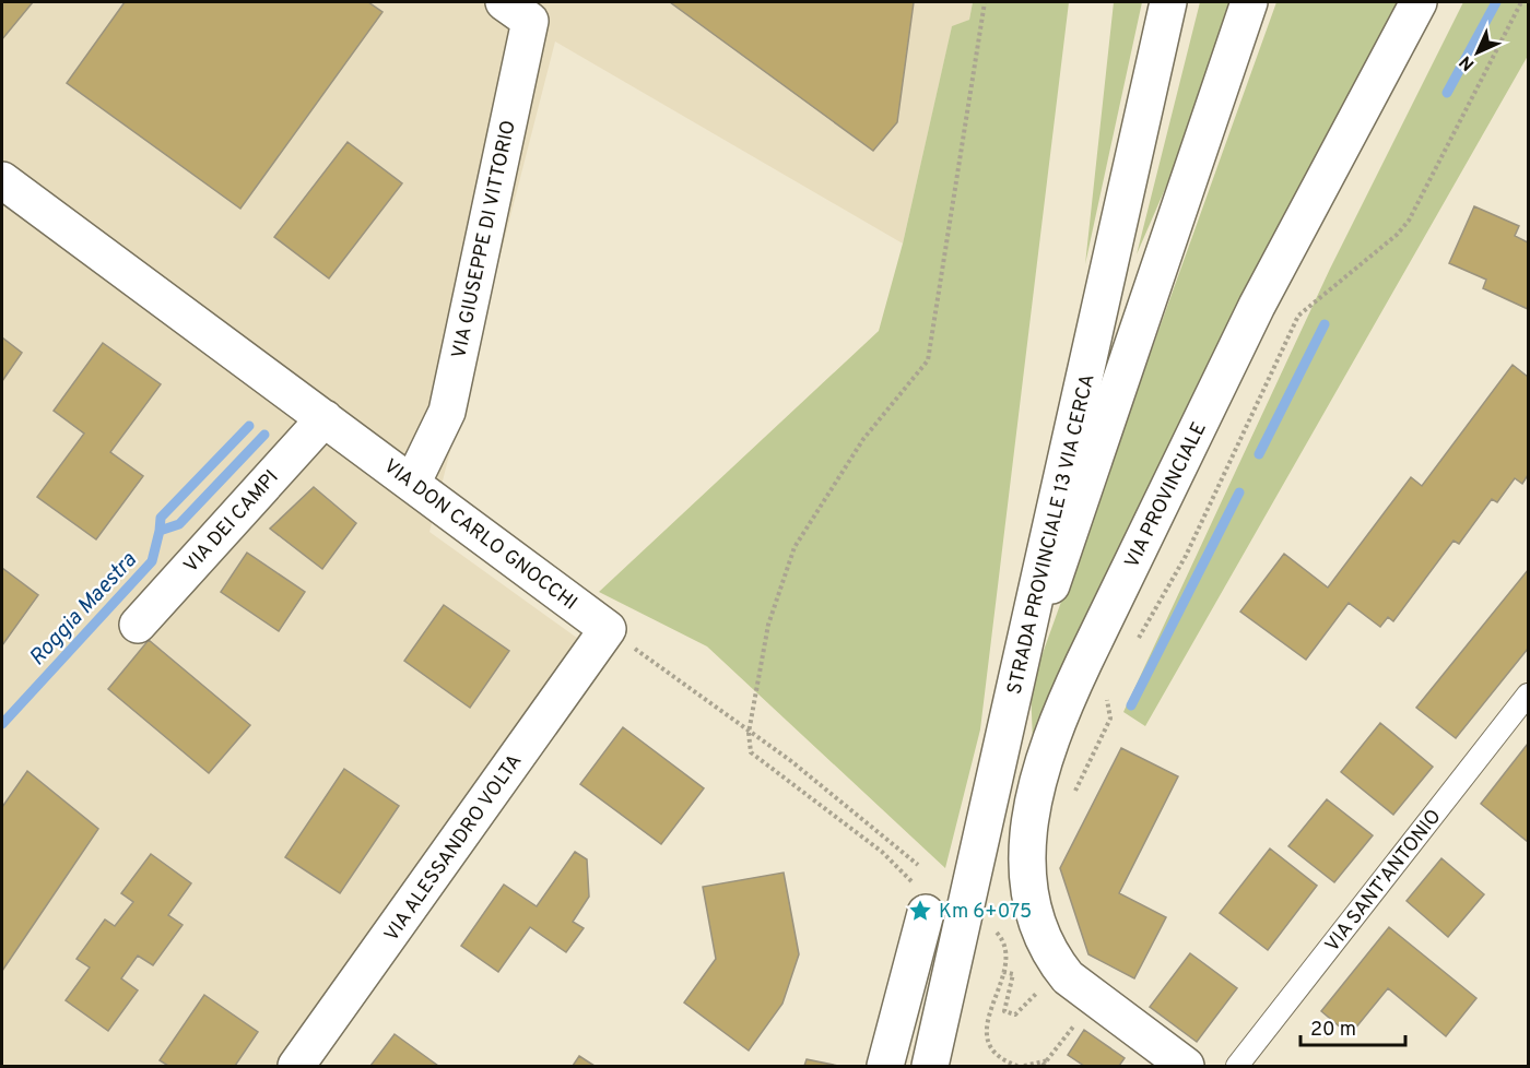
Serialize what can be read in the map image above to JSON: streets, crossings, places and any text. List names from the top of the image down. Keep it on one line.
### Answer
{"streets":{"street":["VIA GIUSEPPE DI VITTORIO","VIA PROVINCIALE","VIA DEI CAMPI","VIA DON CARLO GNOCCHI","STRADA PROVINCIALE 13 VIA CERCA","VIA ALESSANDRO VOLTA"],"lane":["VIA SANT'ANTONIO"]},"crossings":[["VIA GIUSEPPE DI VITTORIO","VIA DON CARLO GNOCCHI"],["VIA DEI CAMPI","VIA DON CARLO GNOCCHI"],["VIA DON CARLO GNOCCHI","VIA ALESSANDRO VOLTA"]],"water":["Roggia Maestra"],"places":{"place":["Km 6+075"]},"scale_bar":"20 m","north":"bottom left"}
